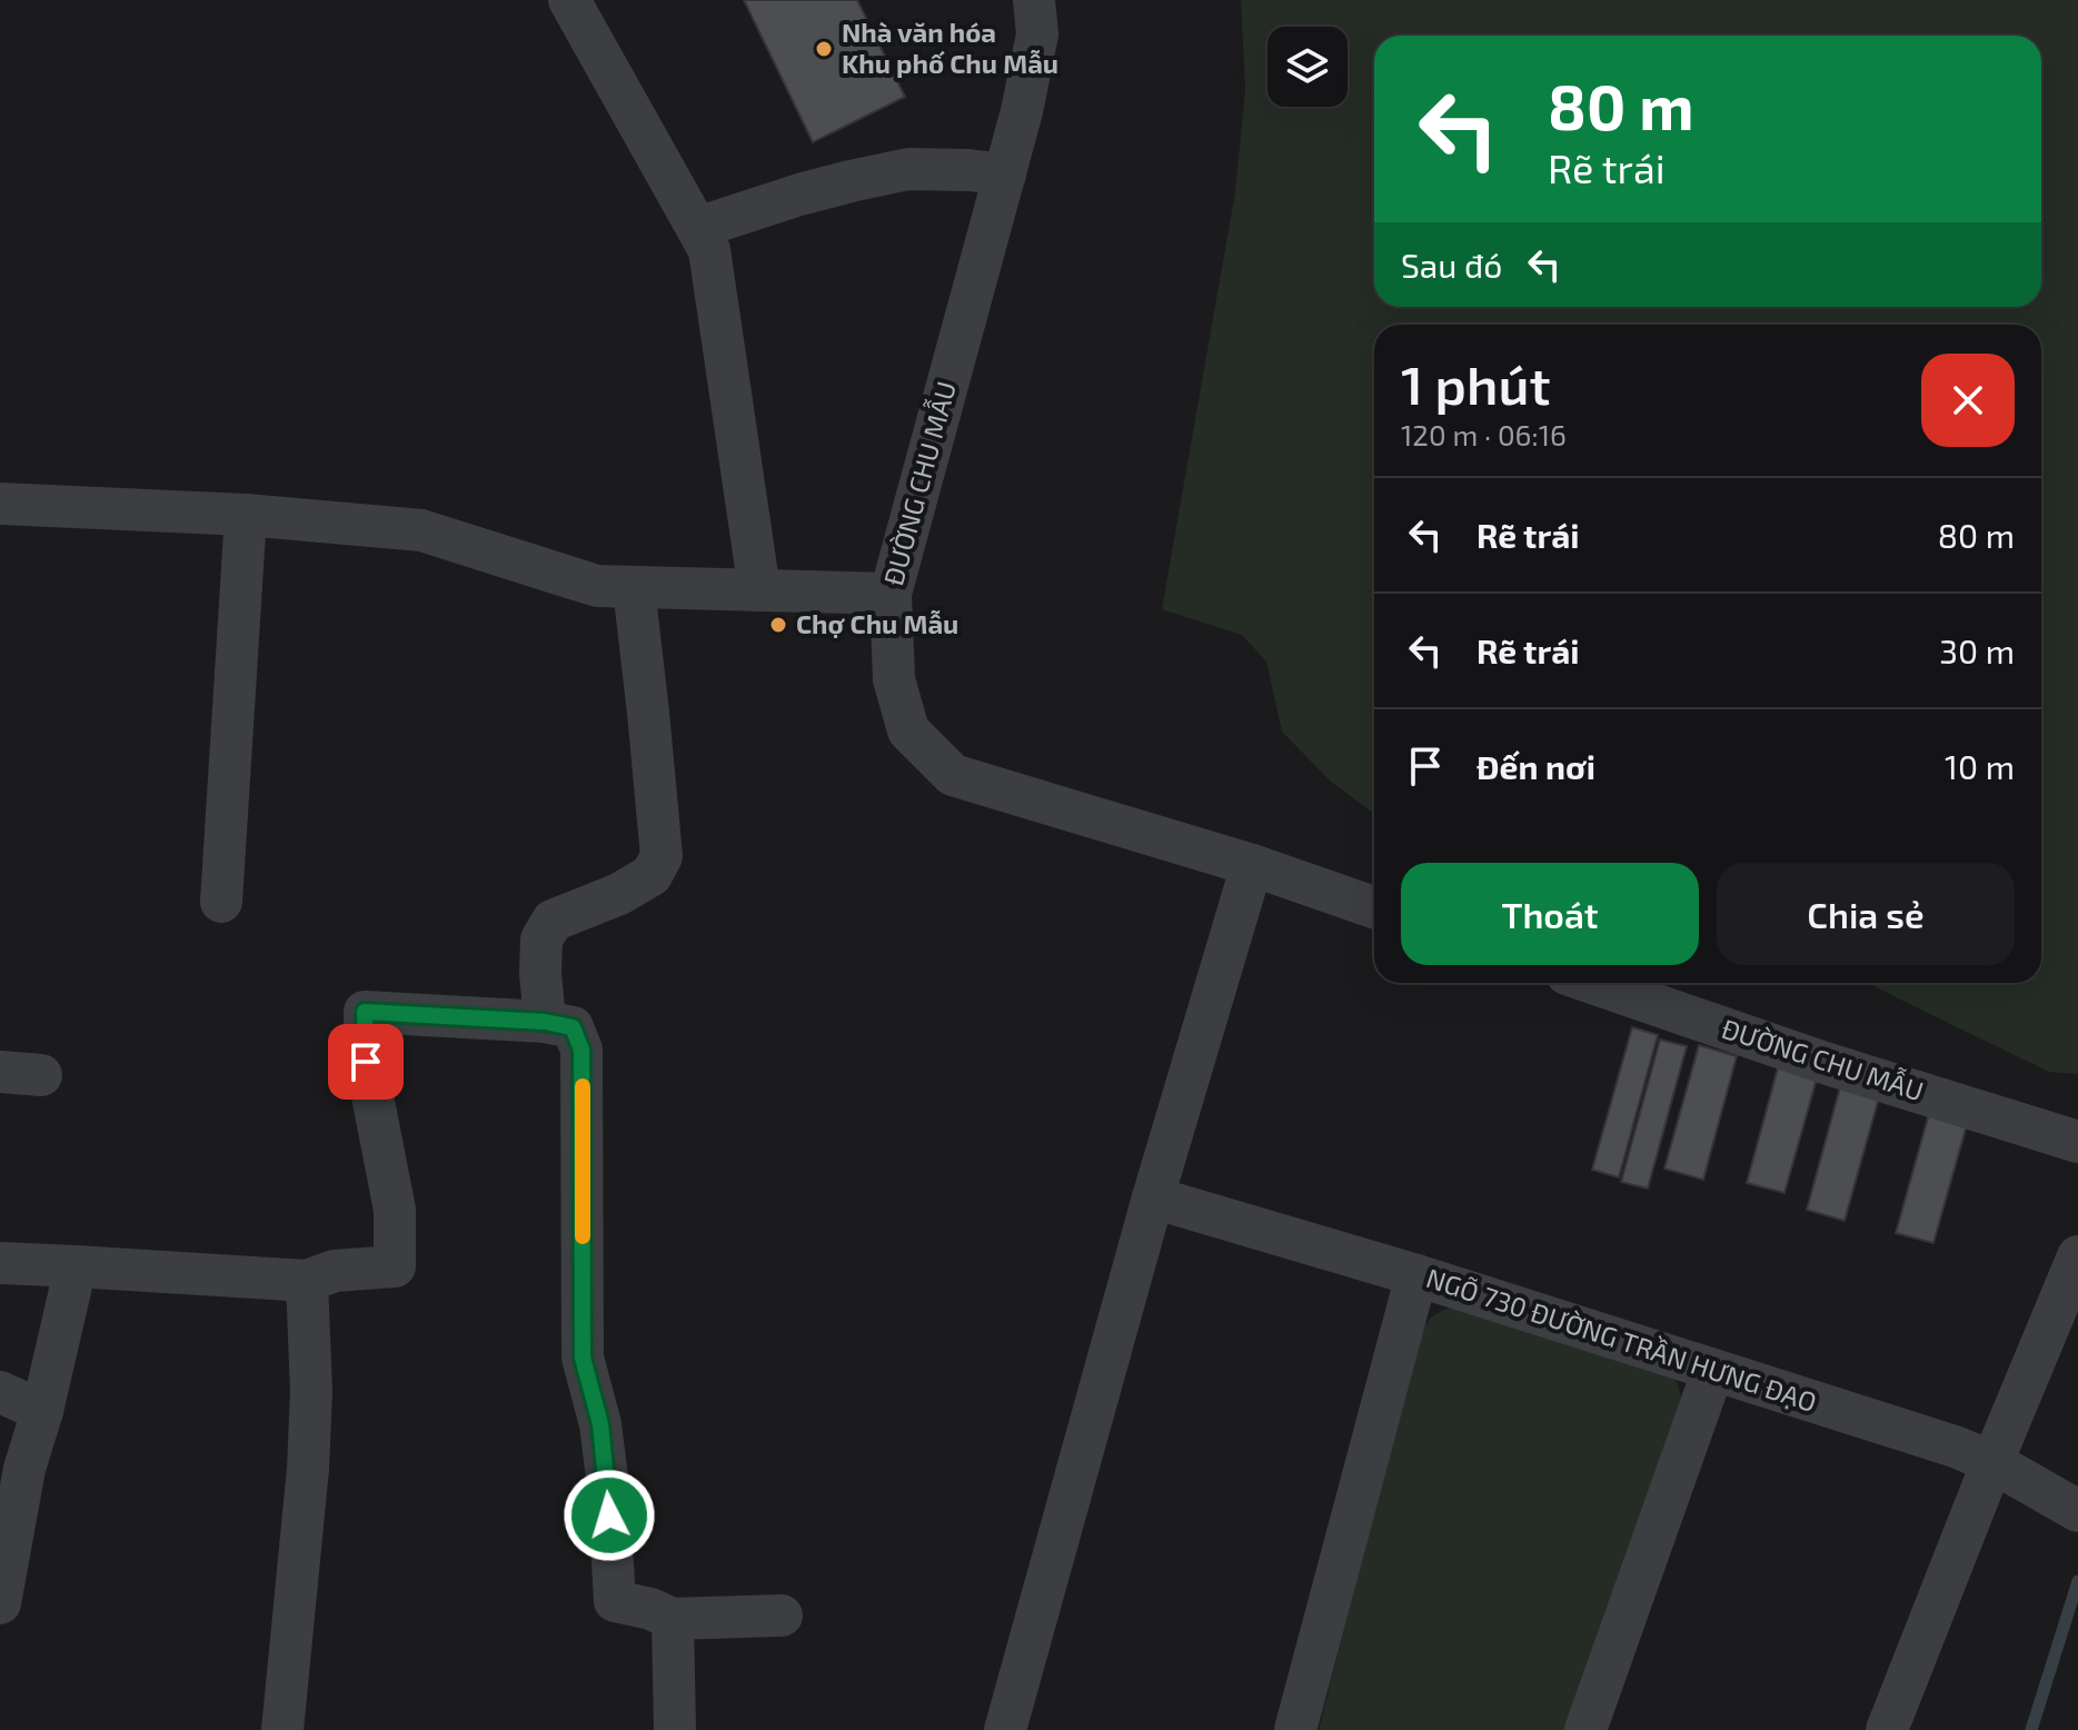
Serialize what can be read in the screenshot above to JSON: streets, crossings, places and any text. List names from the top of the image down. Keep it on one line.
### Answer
{"streets":{"street":["ĐƯỜNG CHU MẪU","NGÕ 730 ĐƯỜNG TRẦN HƯNG ĐẠO"]},"places":["Nhà văn hóa Khu phố Chu Mẫu","Chợ Chu Mẫu"],"page":{"turn":["80 m","Rẽ trái"],"then":"Sau đó","heading":["1 phút","120 m · 06:16"],"list":[{"name":"Rẽ trái","value":"80 m"},{"name":"Rẽ trái","value":"30 m"},{"name":"Đến nơi","value":"10 m"}],"buttons":["Thoát","Chia sẻ"]}}
